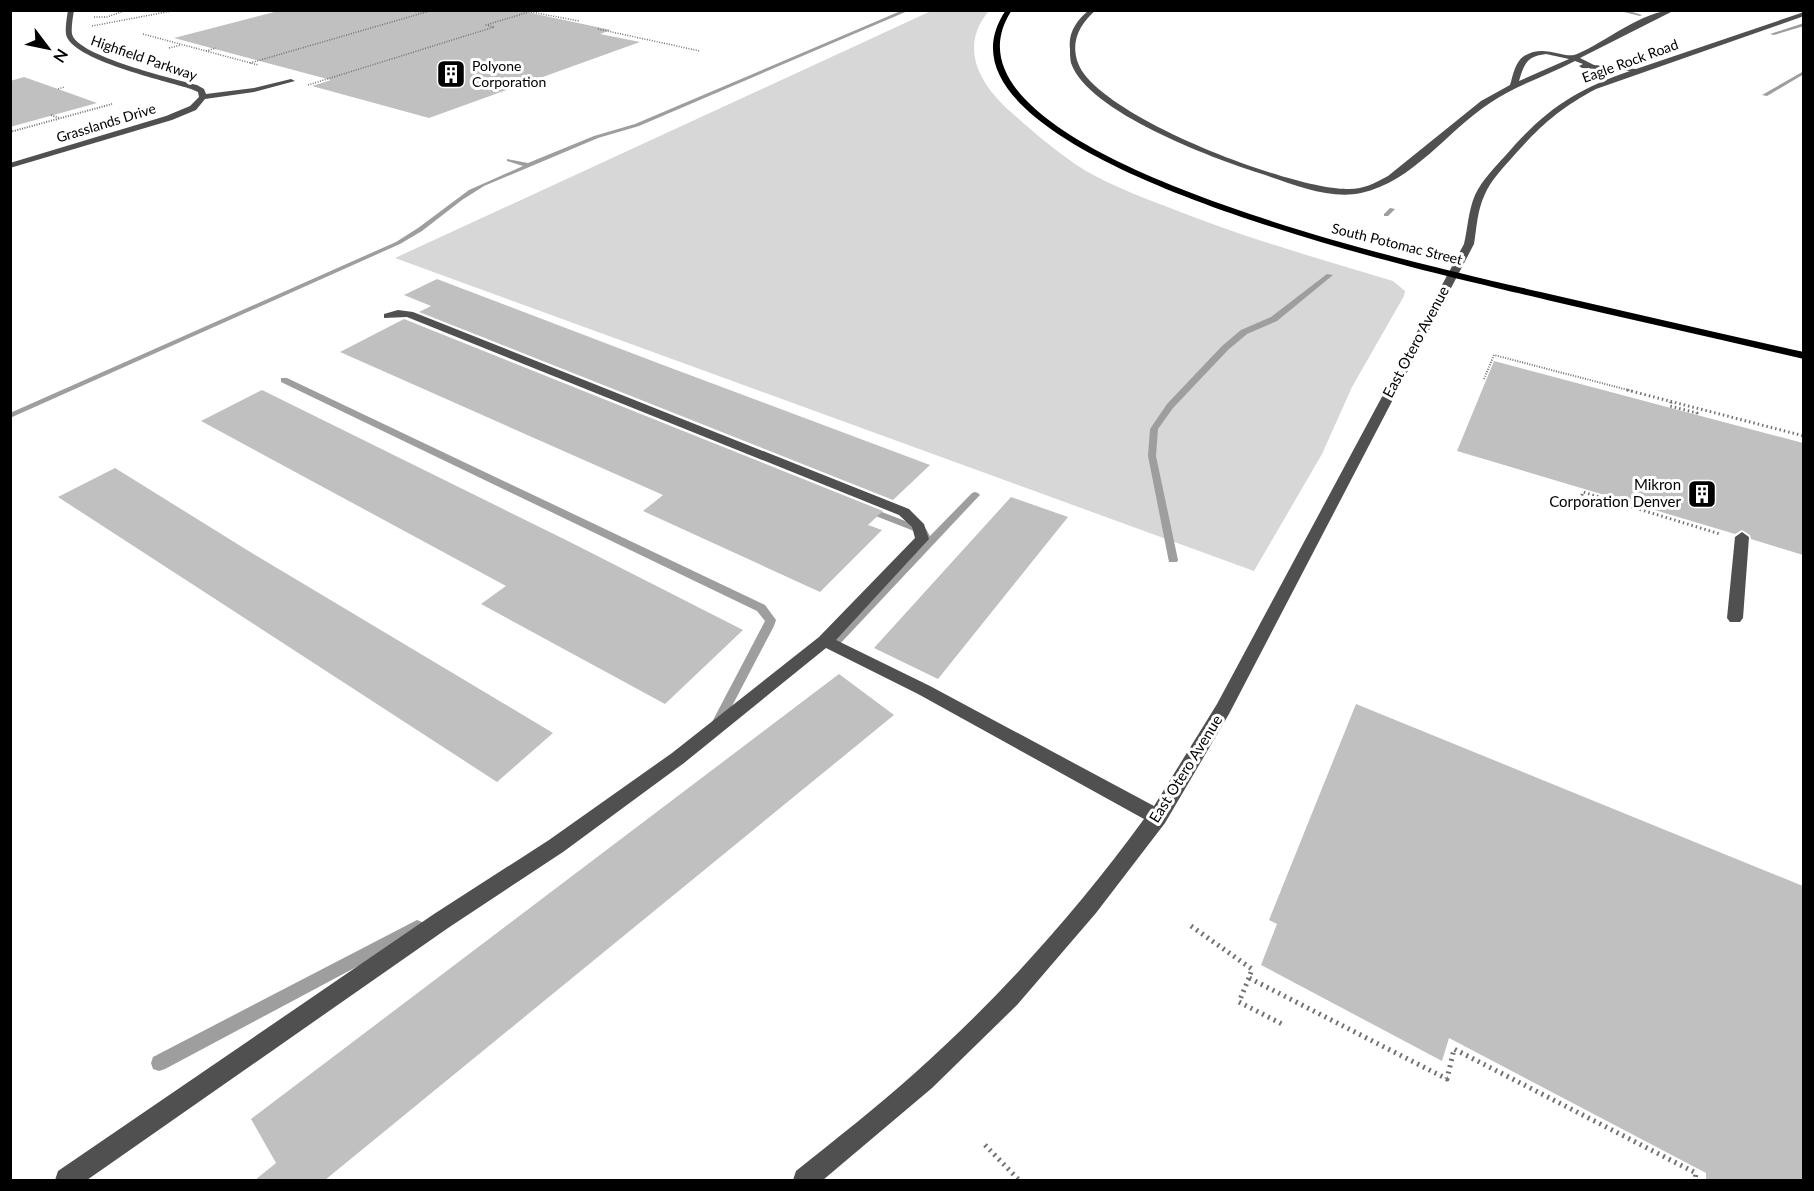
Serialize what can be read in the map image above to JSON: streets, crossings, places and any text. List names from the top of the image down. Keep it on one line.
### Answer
{"streets":{"main road":["South Potomac Street"],"street":["Highfield Parkway","Eagle Rock Road","Grasslands Drive","East Otero Avenue"]},"crossings":[["Highfield Parkway","Grasslands Drive"],["Eagle Rock Road","South Potomac Street"],["Eagle Rock Road","East Otero Avenue"],["South Potomac Street","East Otero Avenue"]],"places":{"building":["Polyone Corporation","Mikron Corporation Denver"]},"north":"bottom right"}
